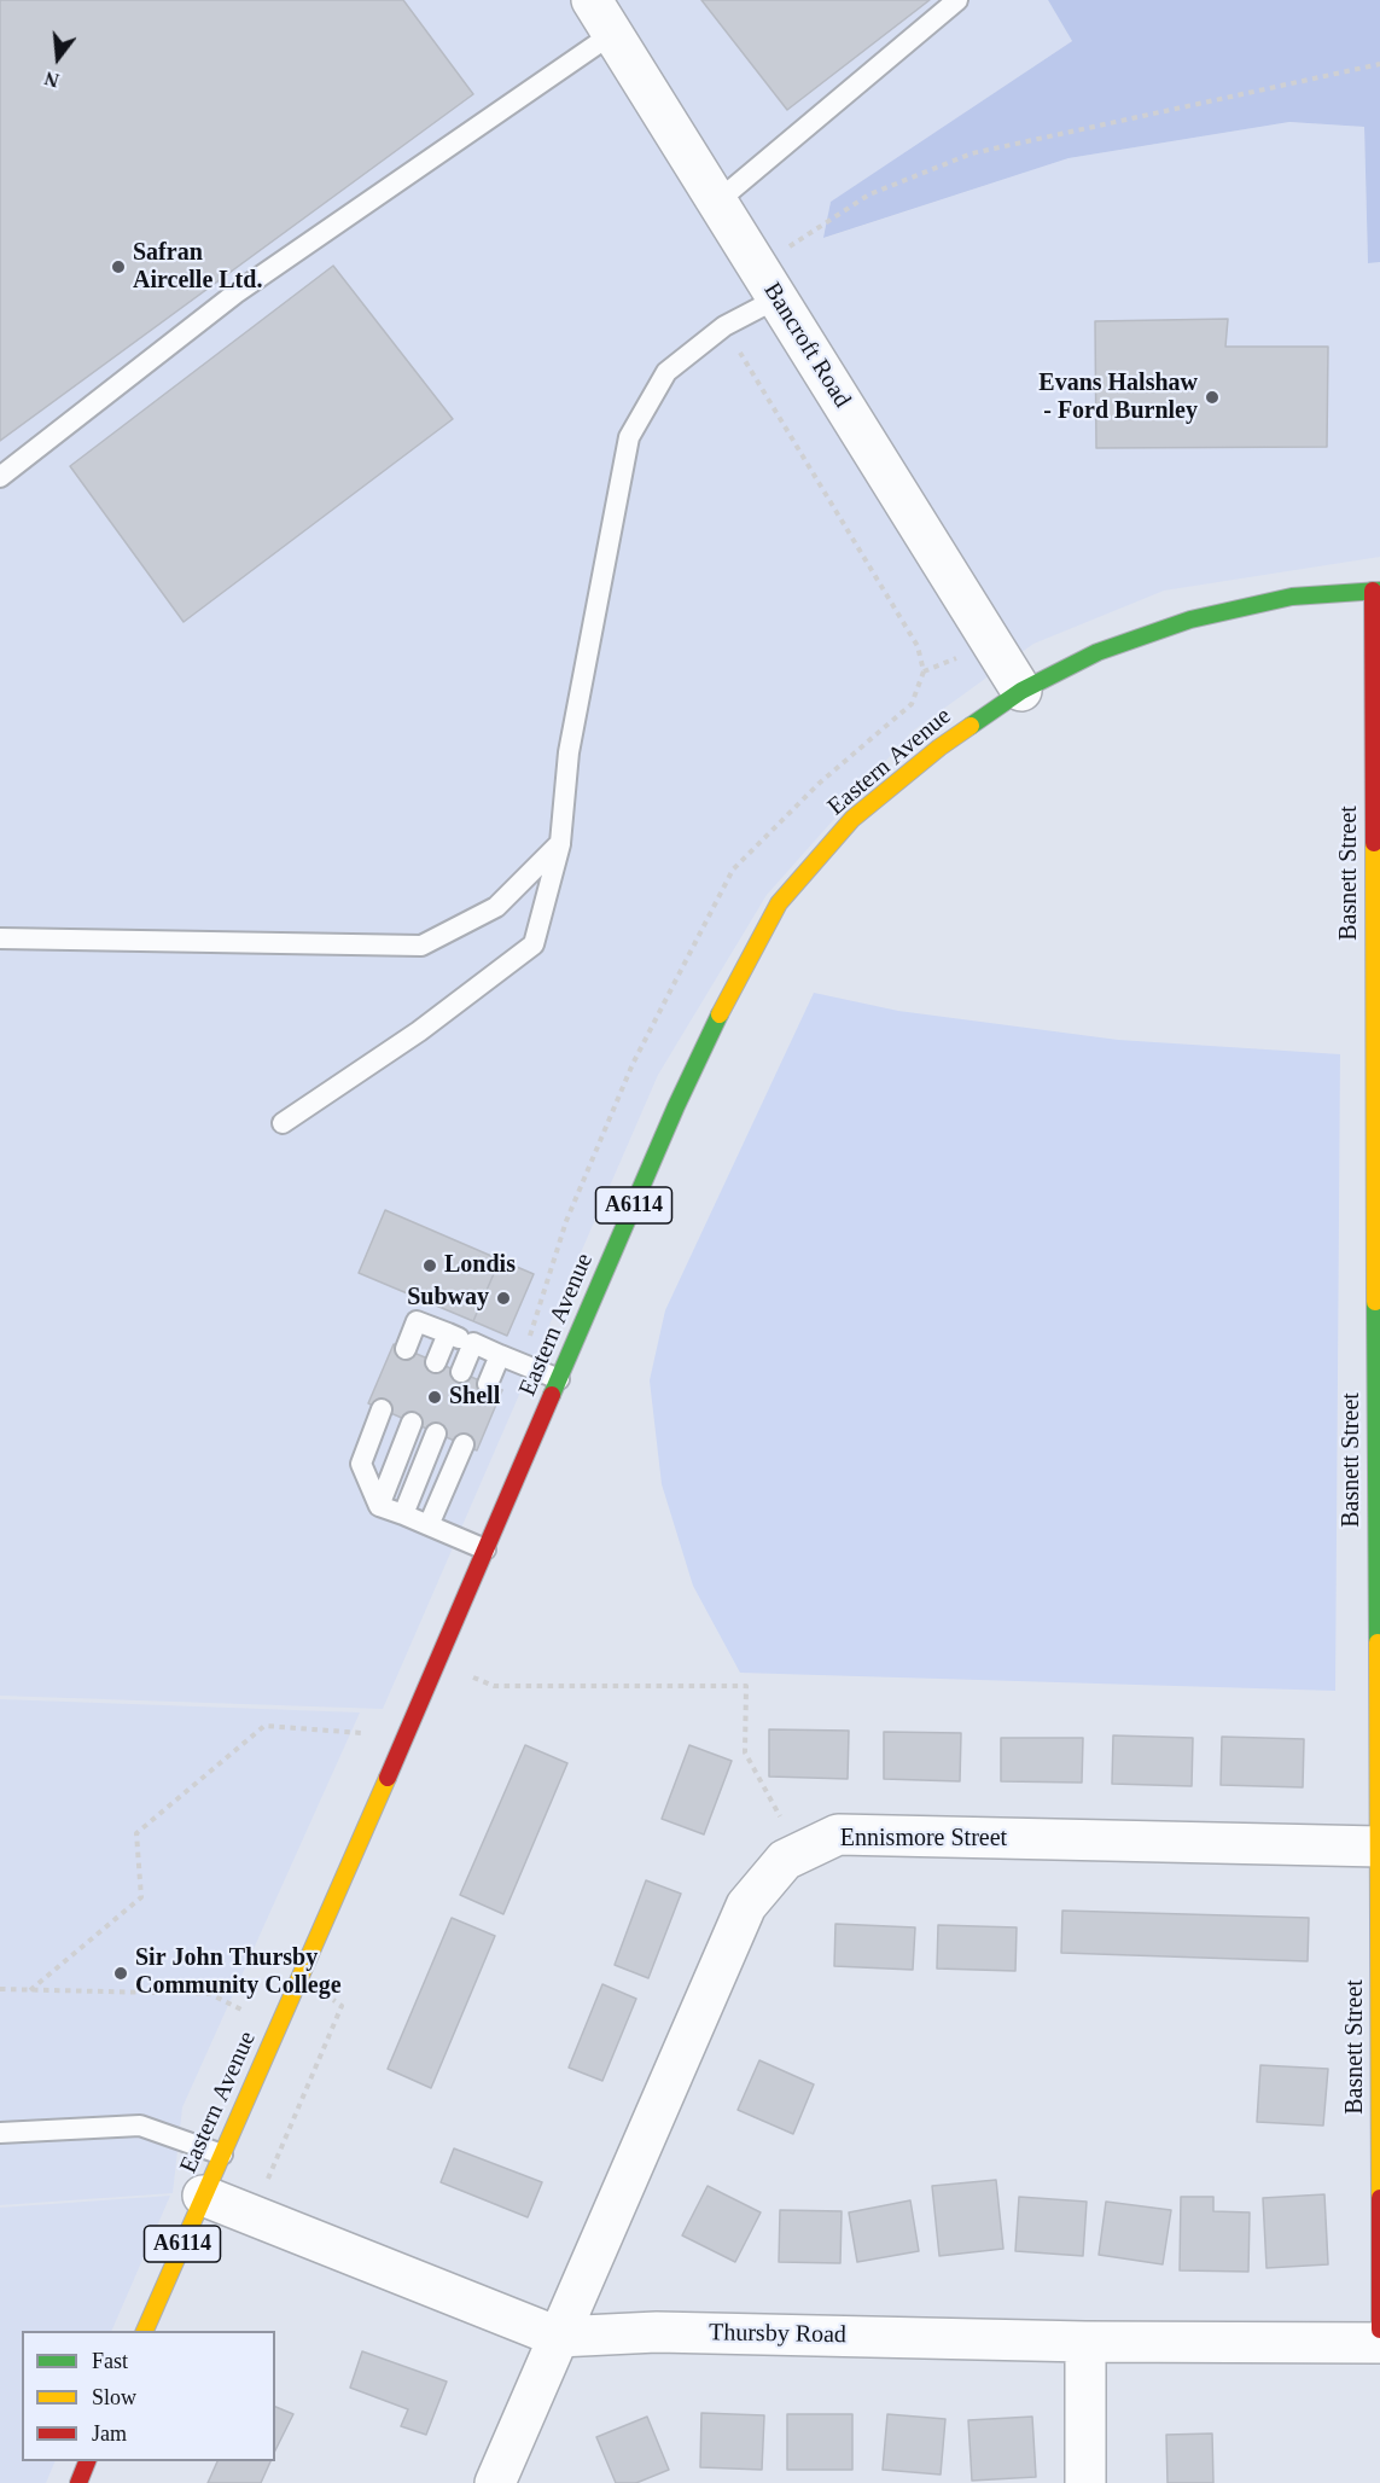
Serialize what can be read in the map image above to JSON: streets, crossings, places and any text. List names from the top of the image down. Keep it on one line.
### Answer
{"streets":{"main road":["Eastern Avenue","Basnett Street","A6114"],"street":["Bancroft Road","Ennismore Street","Thursby Road"]},"crossings":[["Bancroft Road","Eastern Avenue"],["Eastern Avenue","Basnett Street"],["Eastern Avenue","Thursby Road"],["Basnett Street","Ennismore Street"],["Ennismore Street","Thursby Road"]],"places":["Safran Aircelle Ltd.","Evans Halshaw - Ford Burnley","Londis","Subway","Shell","Sir John Thursby Community College"],"legend":["Fast","Slow","Jam"],"north":"bottom"}
